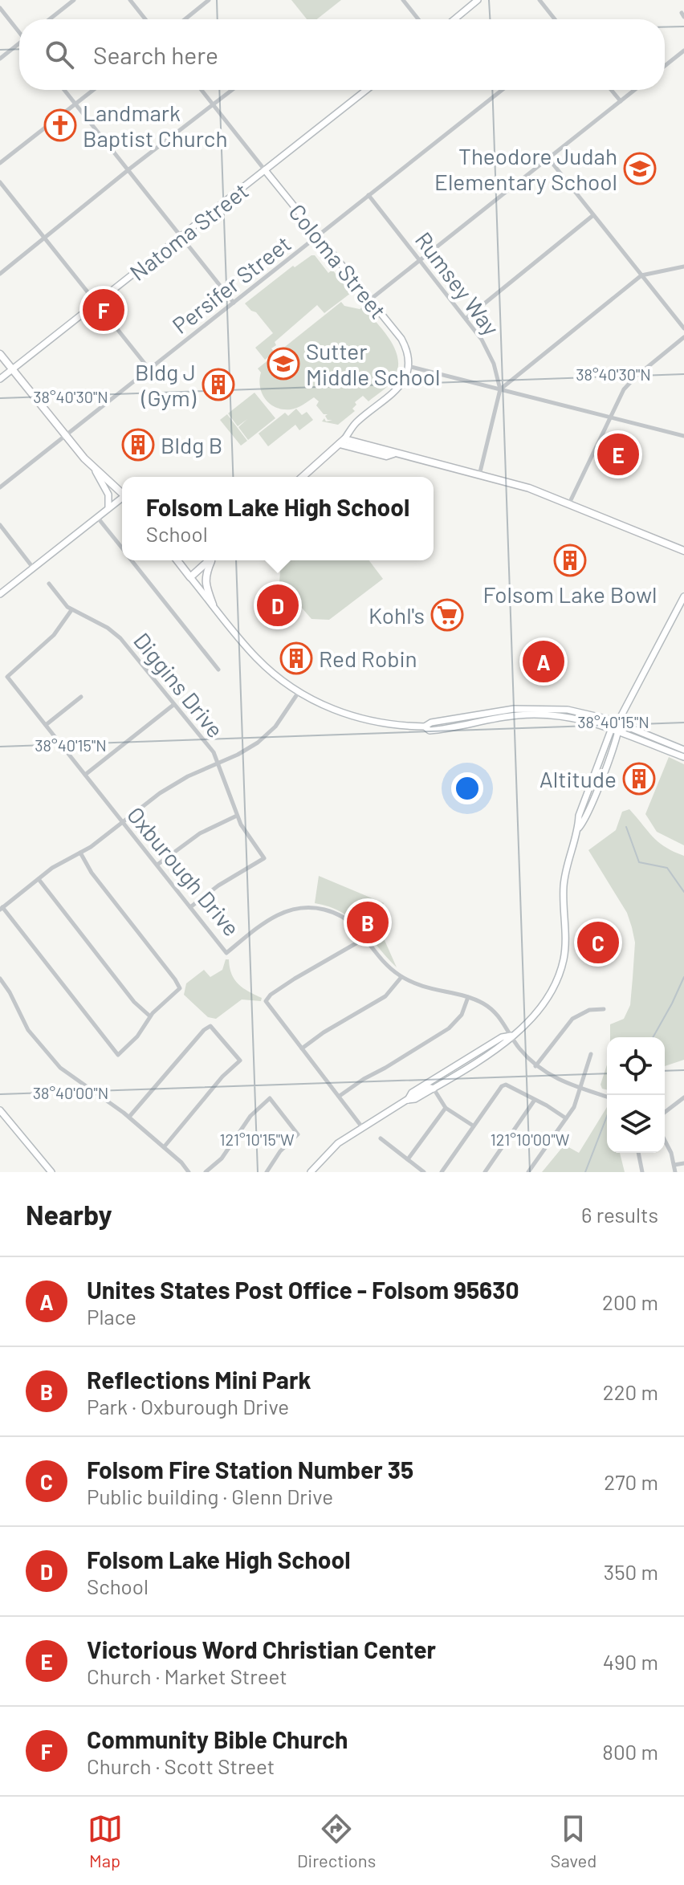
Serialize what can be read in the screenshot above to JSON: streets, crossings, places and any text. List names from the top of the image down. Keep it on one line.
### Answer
{"streets":{"street":["Natoma Street","Coloma Street","Rumsey Way","Persifer Street","Diggins Drive","Oxburough Drive"]},"crossings":[["Natoma Street","Coloma Street"],["Coloma Street","Persifer Street"],["Rumsey Way","Persifer Street"],["Diggins Drive","Oxburough Drive"]],"places":{"church":["Landmark Baptist Church"],"school or university":["Theodore Judah Elementary School","Sutter Middle School"],"building":["Bldg J (Gym)","Bldg B","Folsom Lake Bowl","Red Robin","Altitude"],"supermarket":["Kohl's"]},"page":{"search":"Search here","pins":["F","E","D","A","B","C"],"popup":["Folsom Lake High School","School"],"heading":["Nearby","6 results"],"list":[{"mark":"A","name":"Unites States Post Office - Folsom 95630","note":"Place","value":"200 m"},{"mark":"B","name":"Reflections Mini Park","note":"Park · Oxburough Drive","value":"220 m"},{"mark":"C","name":"Folsom Fire Station Number 35","note":"Public building · Glenn Drive","value":"270 m"},{"mark":"D","name":"Folsom Lake High School","note":"School","value":"350 m"},{"mark":"E","name":"Victorious Word Christian Center","note":"Church · Market Street","value":"490 m"},{"mark":"F","name":"Community Bible Church","note":"Church · Scott Street","value":"800 m"}],"nav":["Map","Directions","Saved"]},"coordinates":["38°40'30\"N","38°40'15\"N","38°40'00\"N","121°10'15\"W","121°10'00\"W"]}
